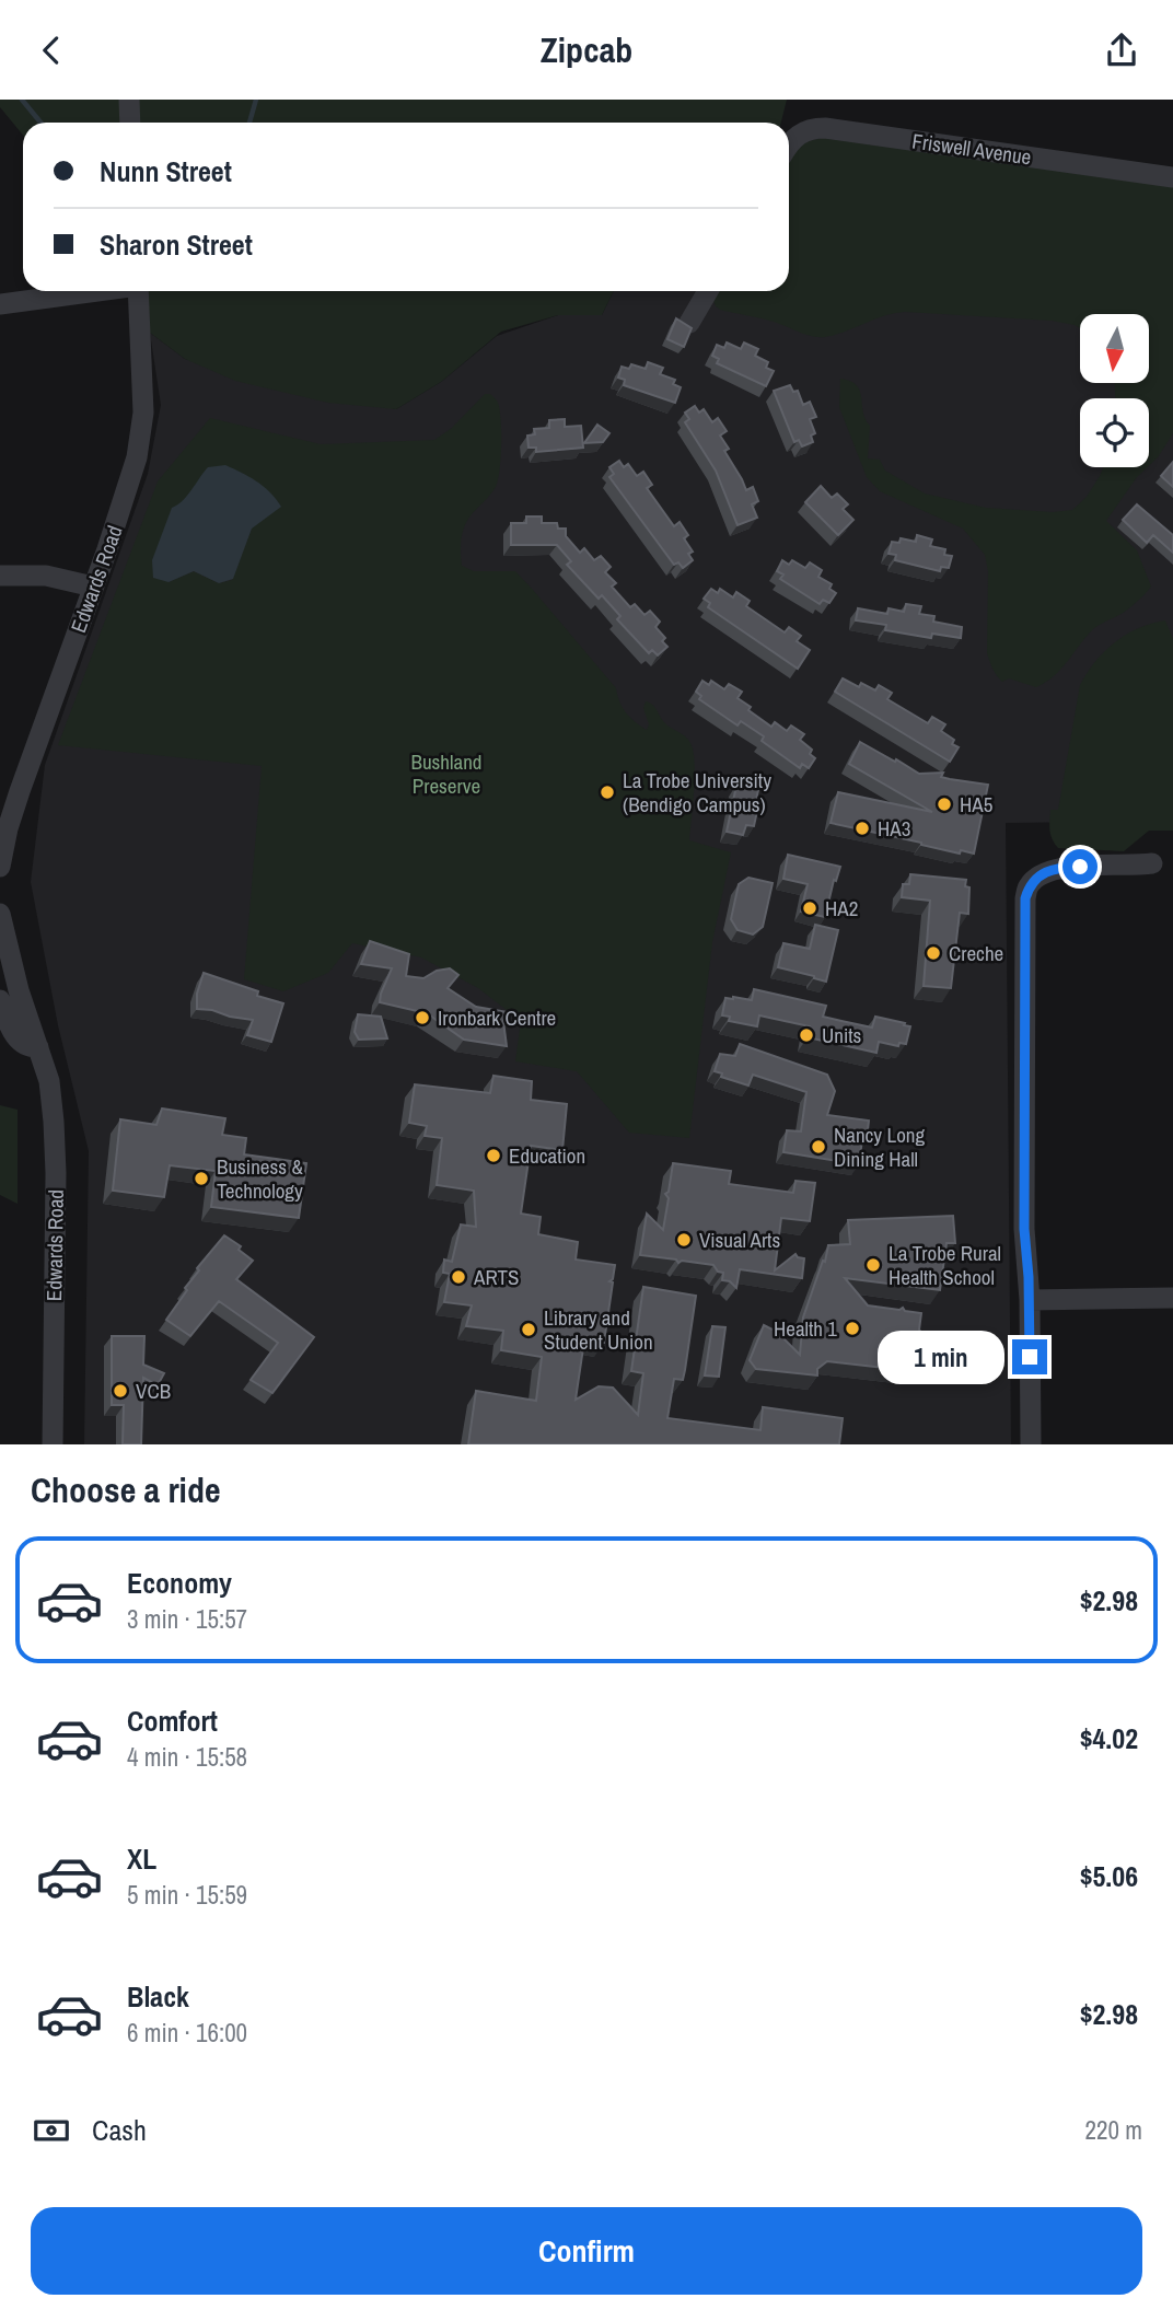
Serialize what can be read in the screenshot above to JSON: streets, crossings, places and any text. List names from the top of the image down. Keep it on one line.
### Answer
{"streets":{"street":["Friswell Avenue","Edwards Road"]},"parks":["Bushland Preserve"],"places":["La Trobe University (Bendigo Campus)","HA5","HA3","HA2","Creche","Ironbark Centre","Units","Nancy Long Dining Hall","Education","Business & Technology","Visual Arts","La Trobe Rural Health School","ARTS","Health 1","Library and Student Union","VCB"],"north":"bottom","page":{"header":"Zipcab","banner":["Nunn Street","Sharon Street"],"bubble":"1 min","heading":"Choose a ride","list":[{"name":"Economy","note":"3 min · 15:57","value":"$2.98"},{"name":"Comfort","note":"4 min · 15:58","value":"$4.02"},{"name":"XL","note":"5 min · 15:59","value":"$5.06"},{"name":"Black","note":"6 min · 16:00","value":"$2.98"}],"pay":["Cash","220 m"],"buttons":"Confirm"}}
